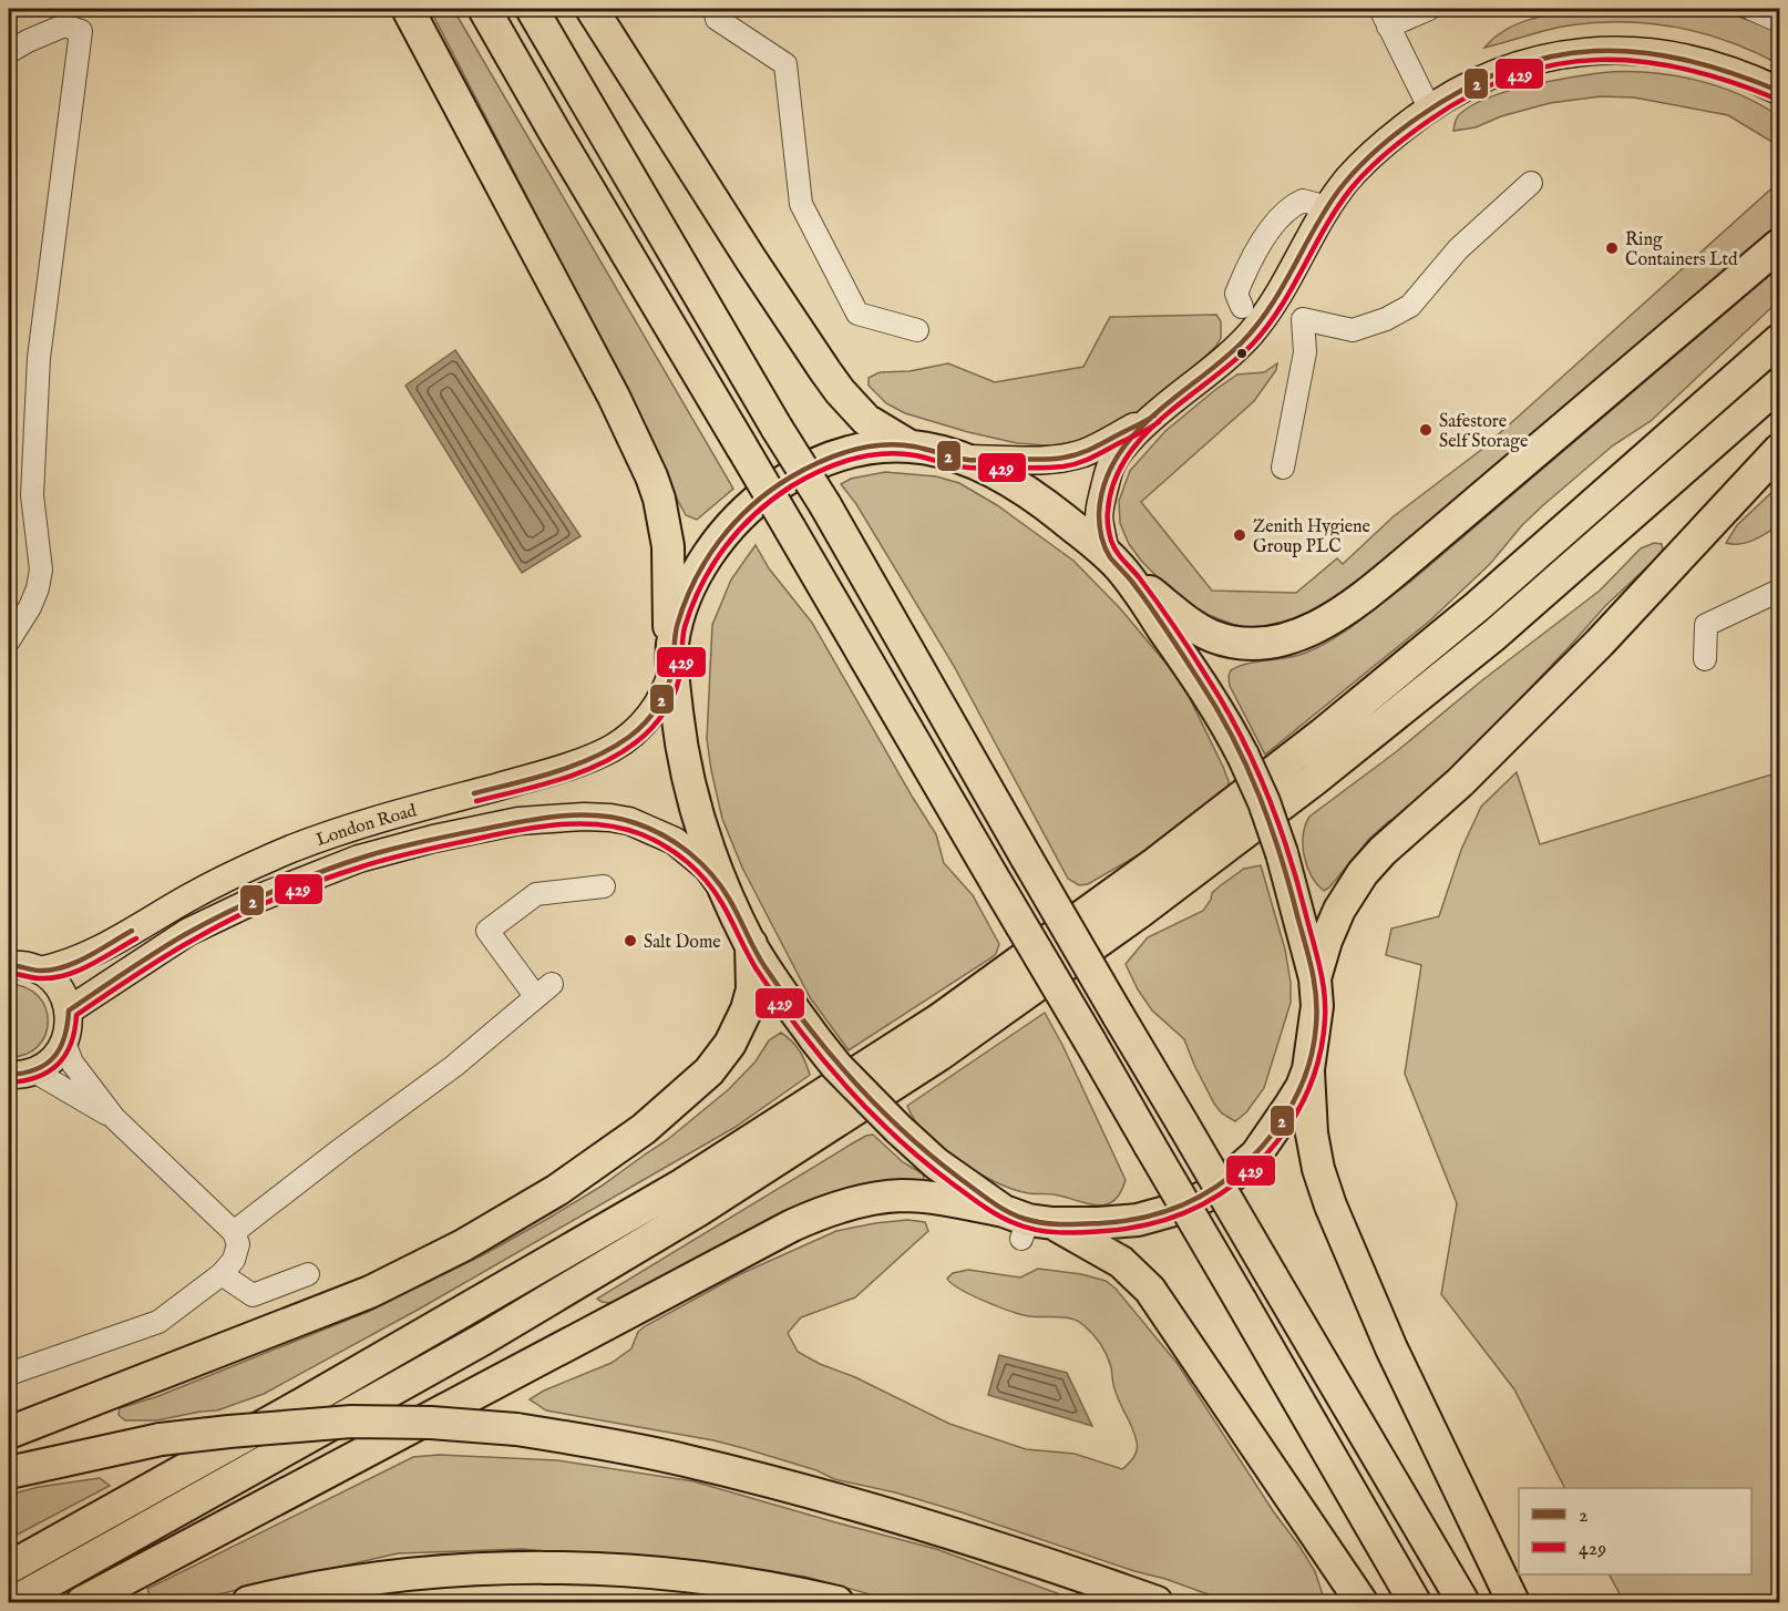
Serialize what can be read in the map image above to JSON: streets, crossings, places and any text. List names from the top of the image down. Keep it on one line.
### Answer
{"streets":{"main road":["London Road"]},"places":["Ring Containers Ltd","Safestore Self Storage","Zenith Hygiene Group PLC","Salt Dome"],"lines":["transit line 2","transit line 429"],"legend":["2","429"]}
